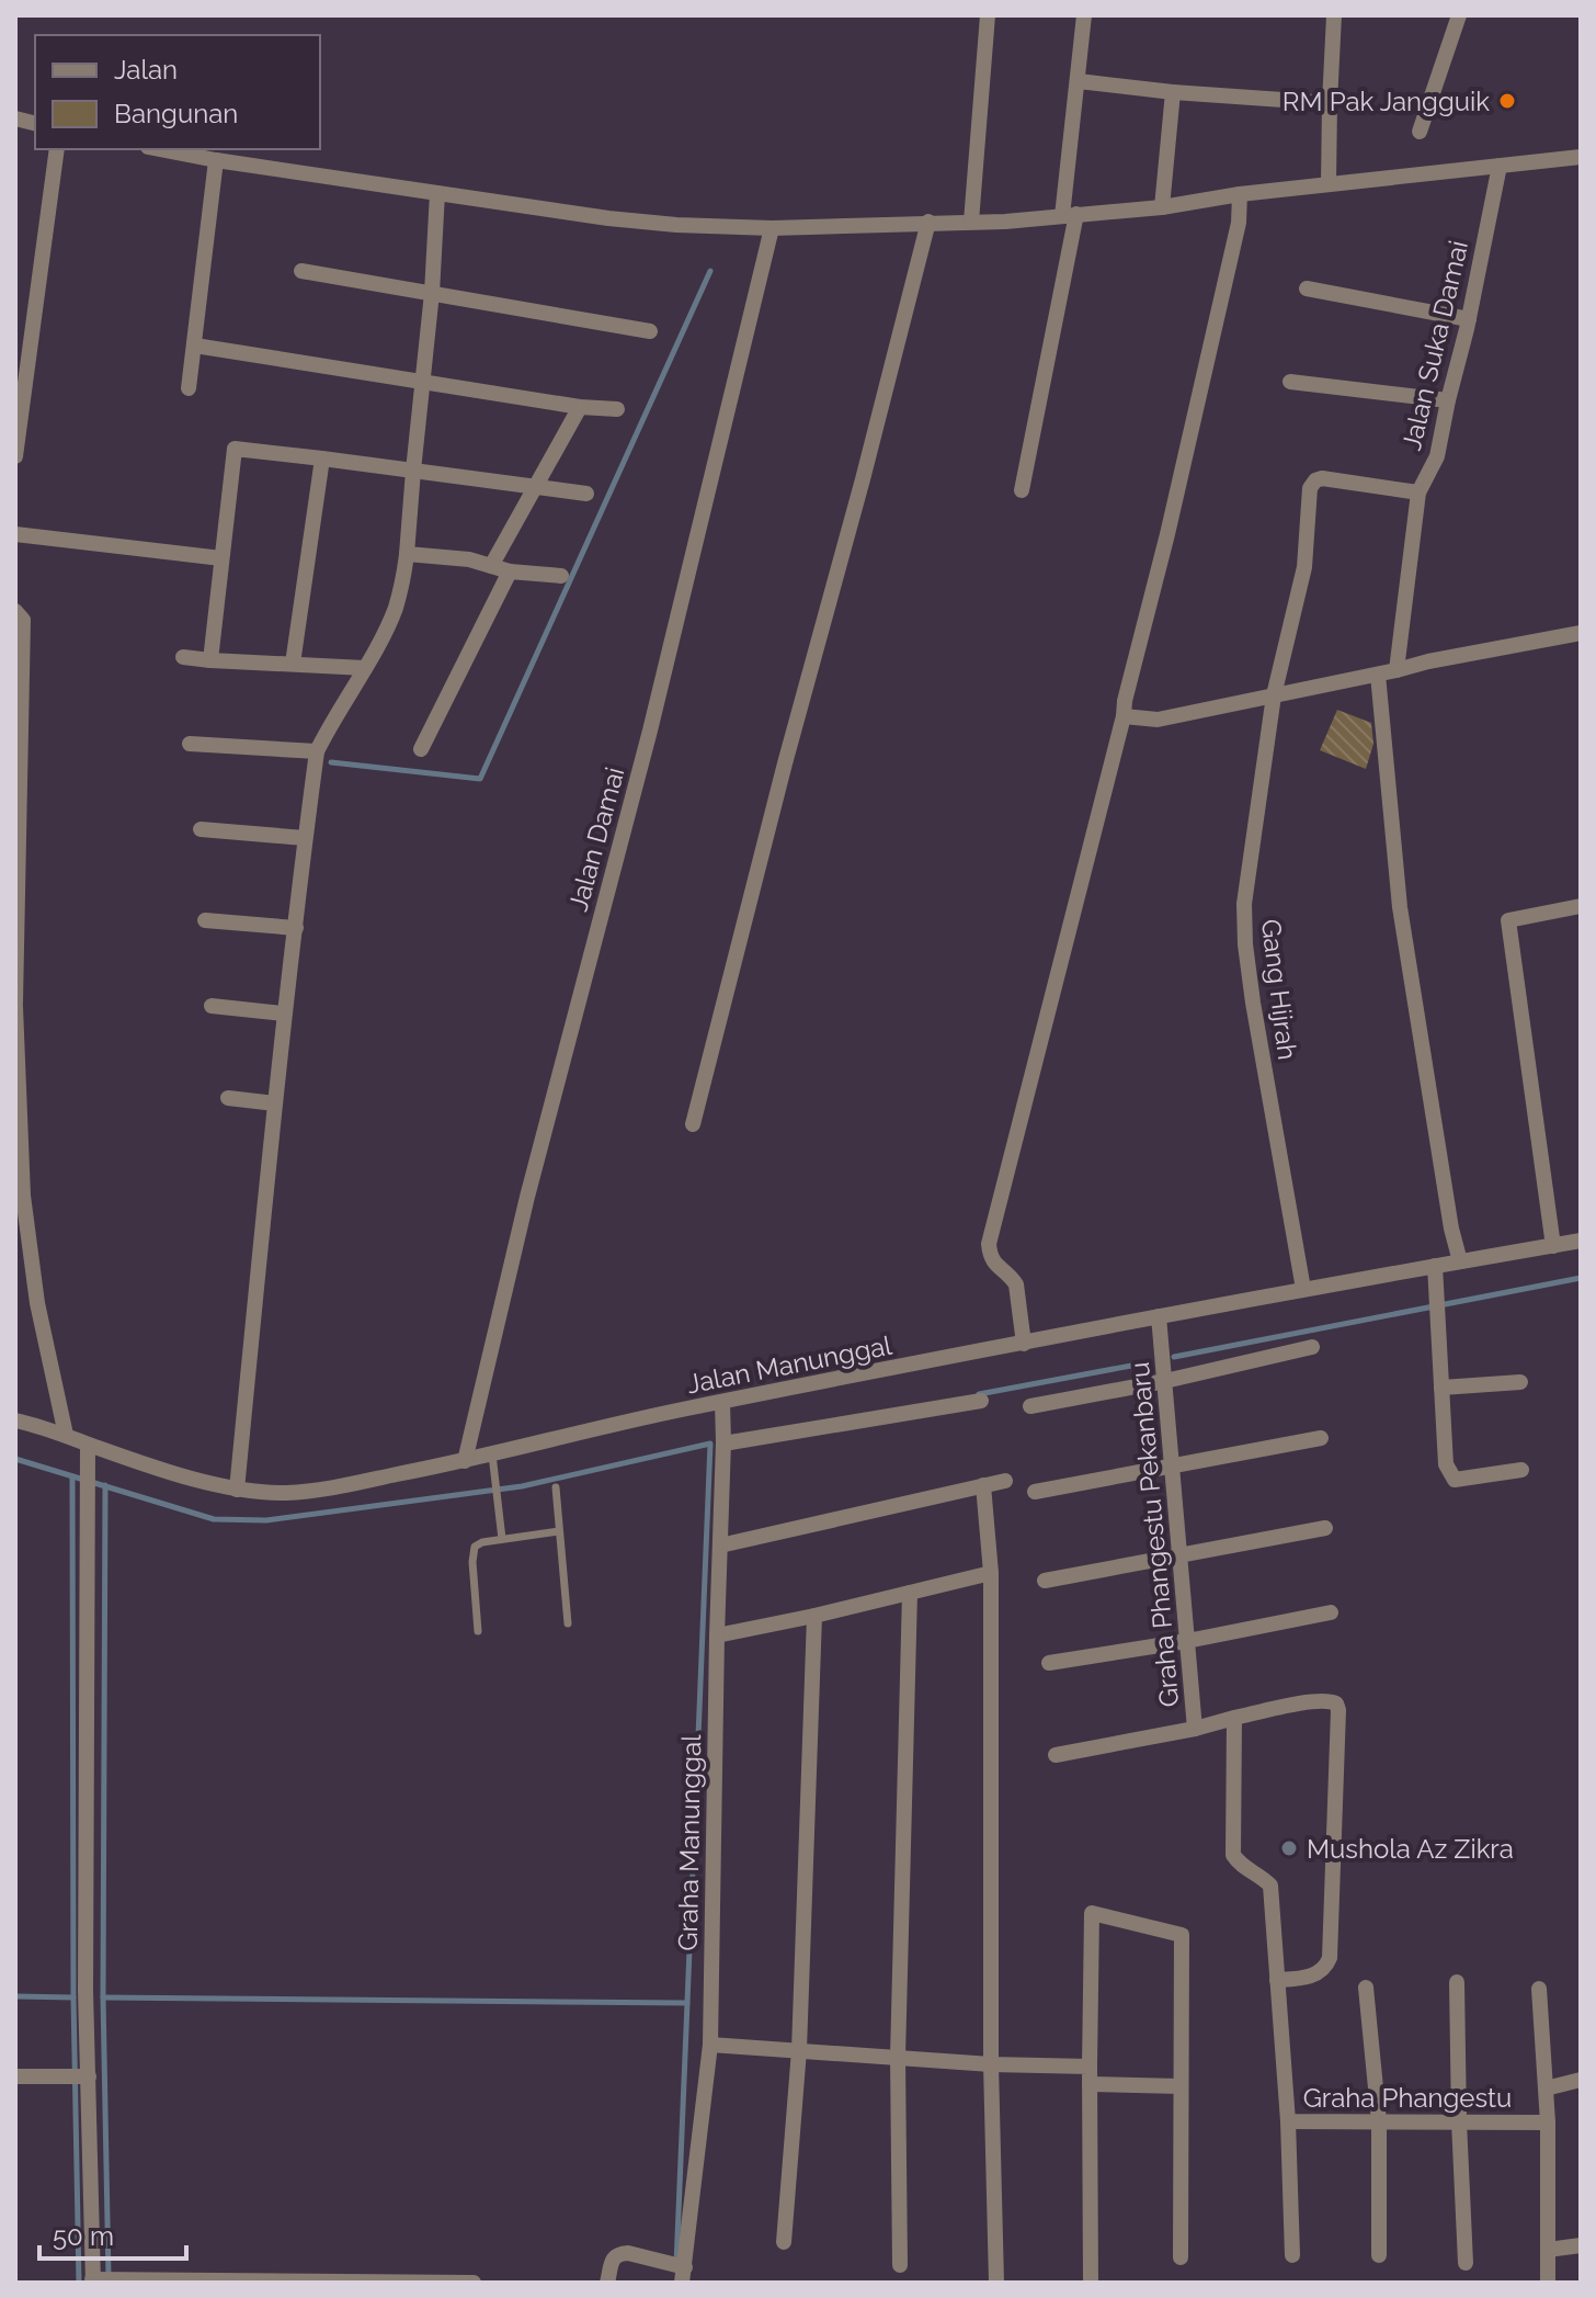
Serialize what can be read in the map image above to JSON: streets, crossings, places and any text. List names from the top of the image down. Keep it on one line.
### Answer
{"streets":{"street":["Jalan Suka Damai","Jalan Damai","Gang Hijrah","Jalan Manunggal","Graha Phangestu Pekanbaru","Graha Manunggal","Graha Phangestu"]},"crossings":[["Jalan Suka Damai","Gang Hijrah"],["Jalan Damai","Jalan Manunggal"],["Gang Hijrah","Jalan Manunggal"],["Jalan Manunggal","Graha Phangestu Pekanbaru"],["Jalan Manunggal","Graha Manunggal"],["Graha Phangestu Pekanbaru","Graha Phangestu"]],"places":["RM Pak Jangguik","Mushola Az Zikra"],"legend":["Jalan","Bangunan"],"scale_bar":"50 m"}
